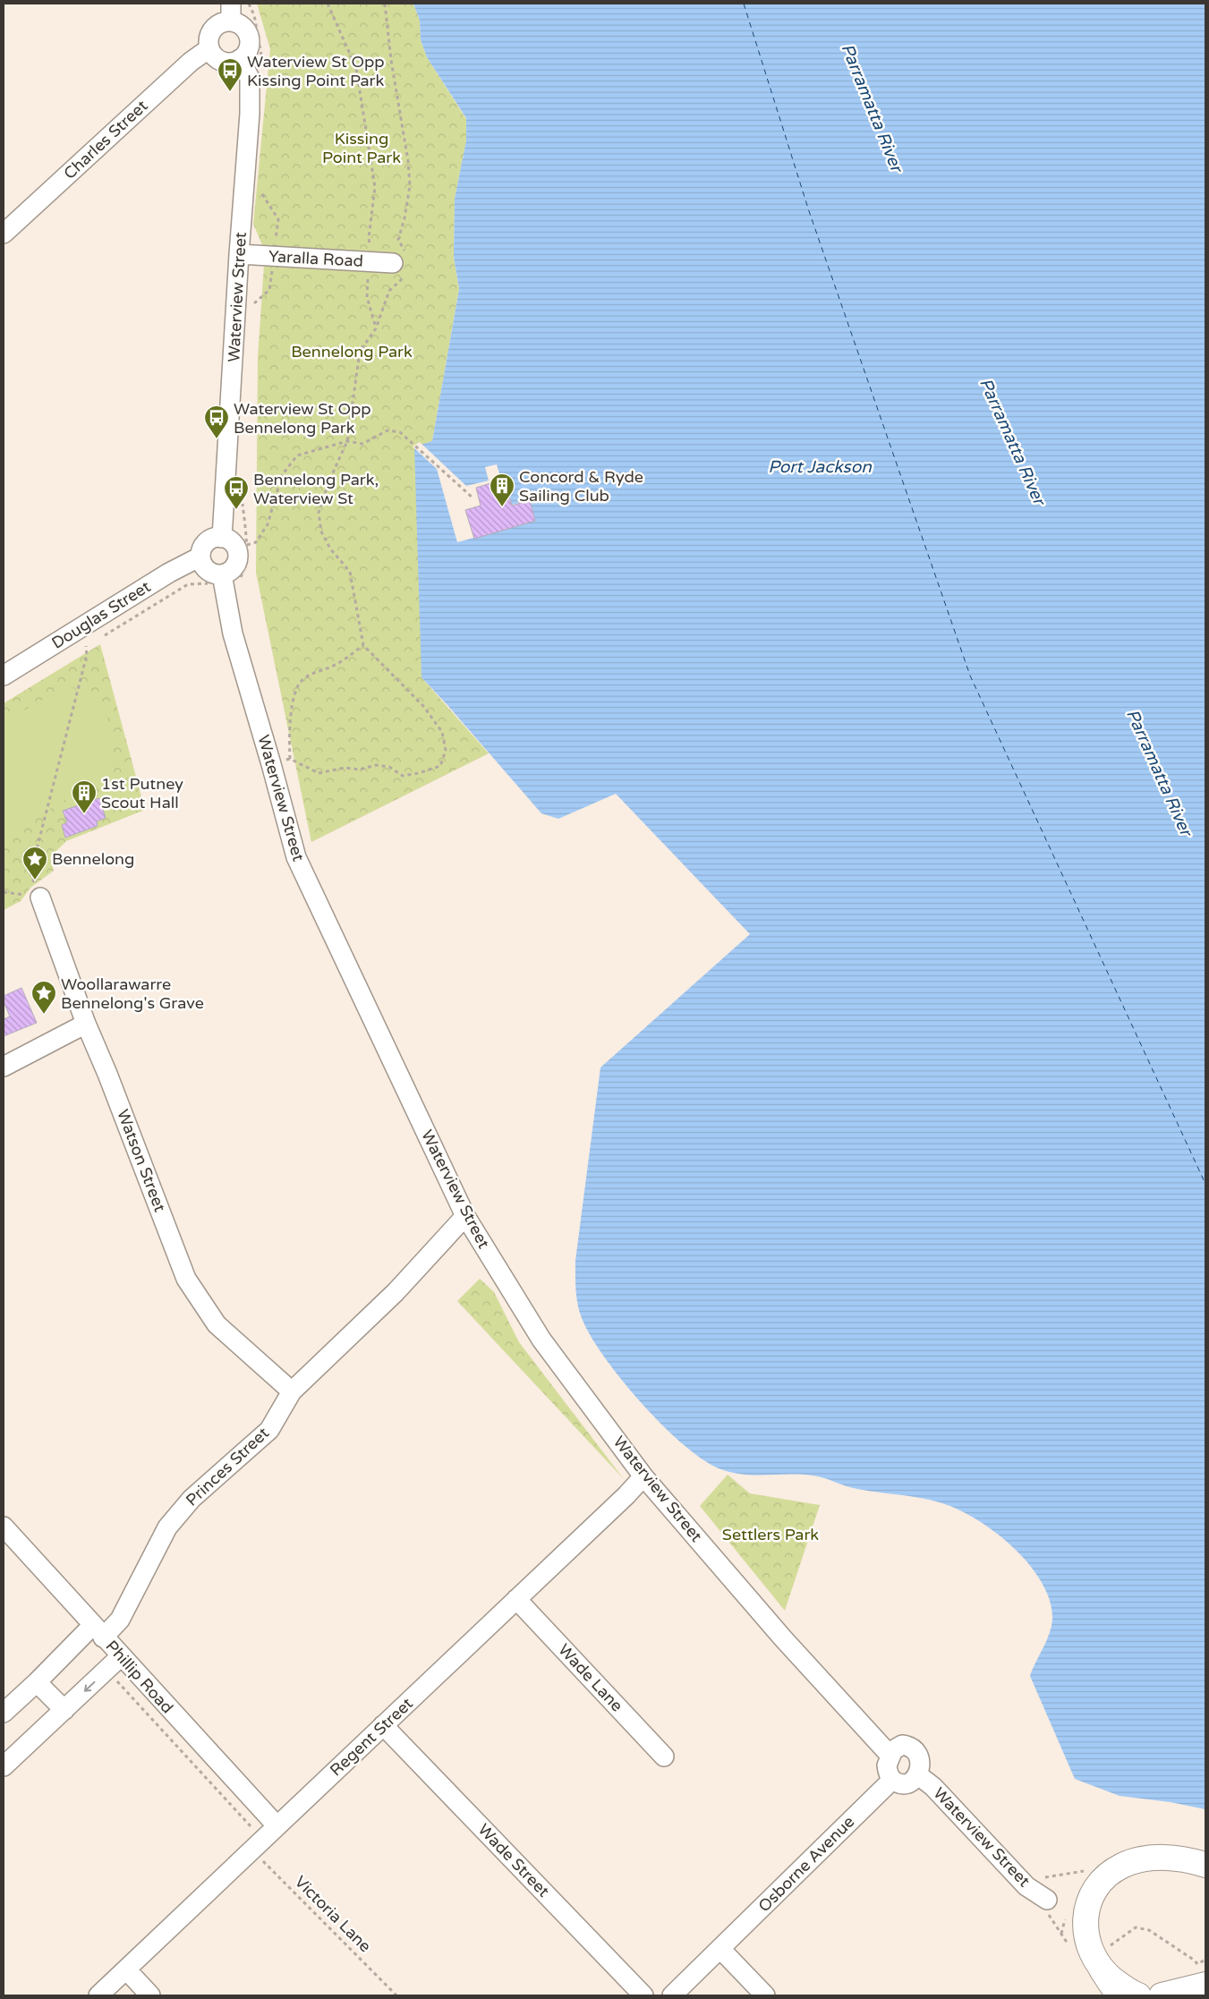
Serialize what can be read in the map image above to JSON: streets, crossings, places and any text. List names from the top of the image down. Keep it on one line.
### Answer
{"streets":{"street":["Charles Street","Yaralla Road","Waterview Street","Douglas Street","Watson Street","Princes Street","Phillip Road","Wade Lane","Regent Street","Wade Street","Osborne Avenue"],"path":["Victoria Lane"]},"crossings":[["Charles Street","Waterview Street"],["Yaralla Road","Waterview Street"],["Waterview Street","Douglas Street"],["Waterview Street","Princes Street"],["Waterview Street","Regent Street"],["Waterview Street","Osborne Avenue"],["Watson Street","Princes Street"],["Princes Street","Phillip Road"],["Phillip Road","Regent Street"],["Wade Lane","Regent Street"],["Regent Street","Wade Street"],["Regent Street","Victoria Lane"]],"water":["Parramatta River","Port Jackson"],"parks":["Kissing Point Park","Bennelong Park","Settlers Park"],"places":{"bus stop":["Waterview St Opp Kissing Point Park","Waterview St Opp Bennelong Park","Bennelong Park, Waterview St"],"building":["Concord & Ryde Sailing Club","1st Putney Scout Hall"],"place":["Bennelong","Woollarawarre Bennelong's Grave"]}}
